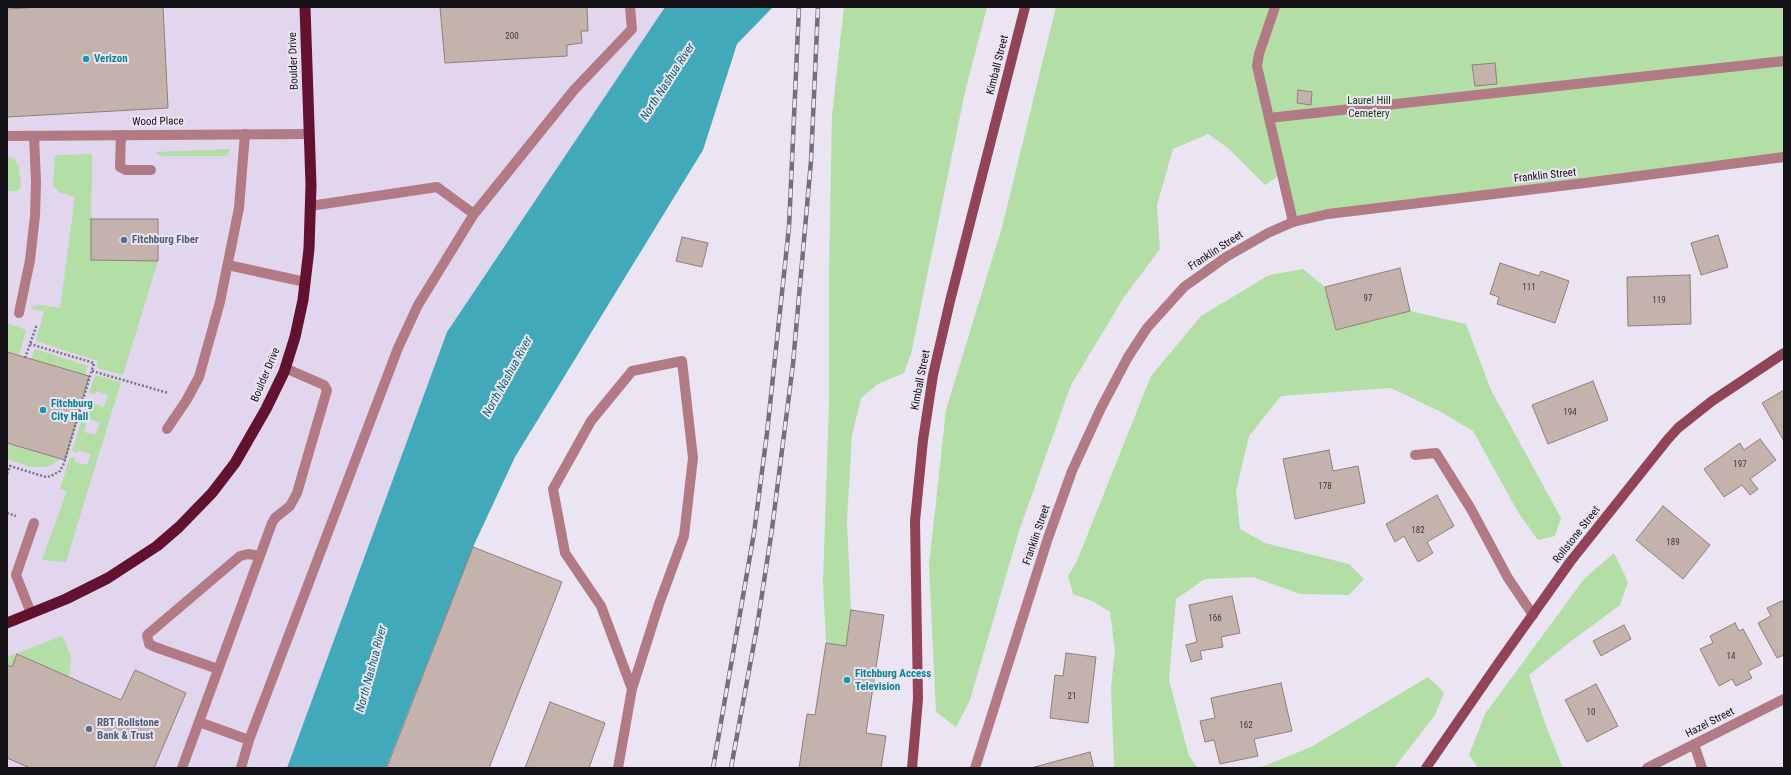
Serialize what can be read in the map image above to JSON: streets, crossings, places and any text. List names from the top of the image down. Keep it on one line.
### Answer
{"streets":{"highway":["Boulder Drive"],"main road":["Kimball Street","Rollstone Street"],"street":["Wood Place","Franklin Street","Hazel Street"]},"crossings":[["Boulder Drive","Wood Place"]],"water":["North Nashua River"],"parks":["Laurel Hill Cemetery"],"places":["Verizon","Fitchburg Fiber","Fitchburg City Hall","Fitchburg Access Television","RBT Rollstone Bank & Trust"],"house_numbers":["200","111","97","119","194","197","178","182","189","166","14","21","10","162"]}
